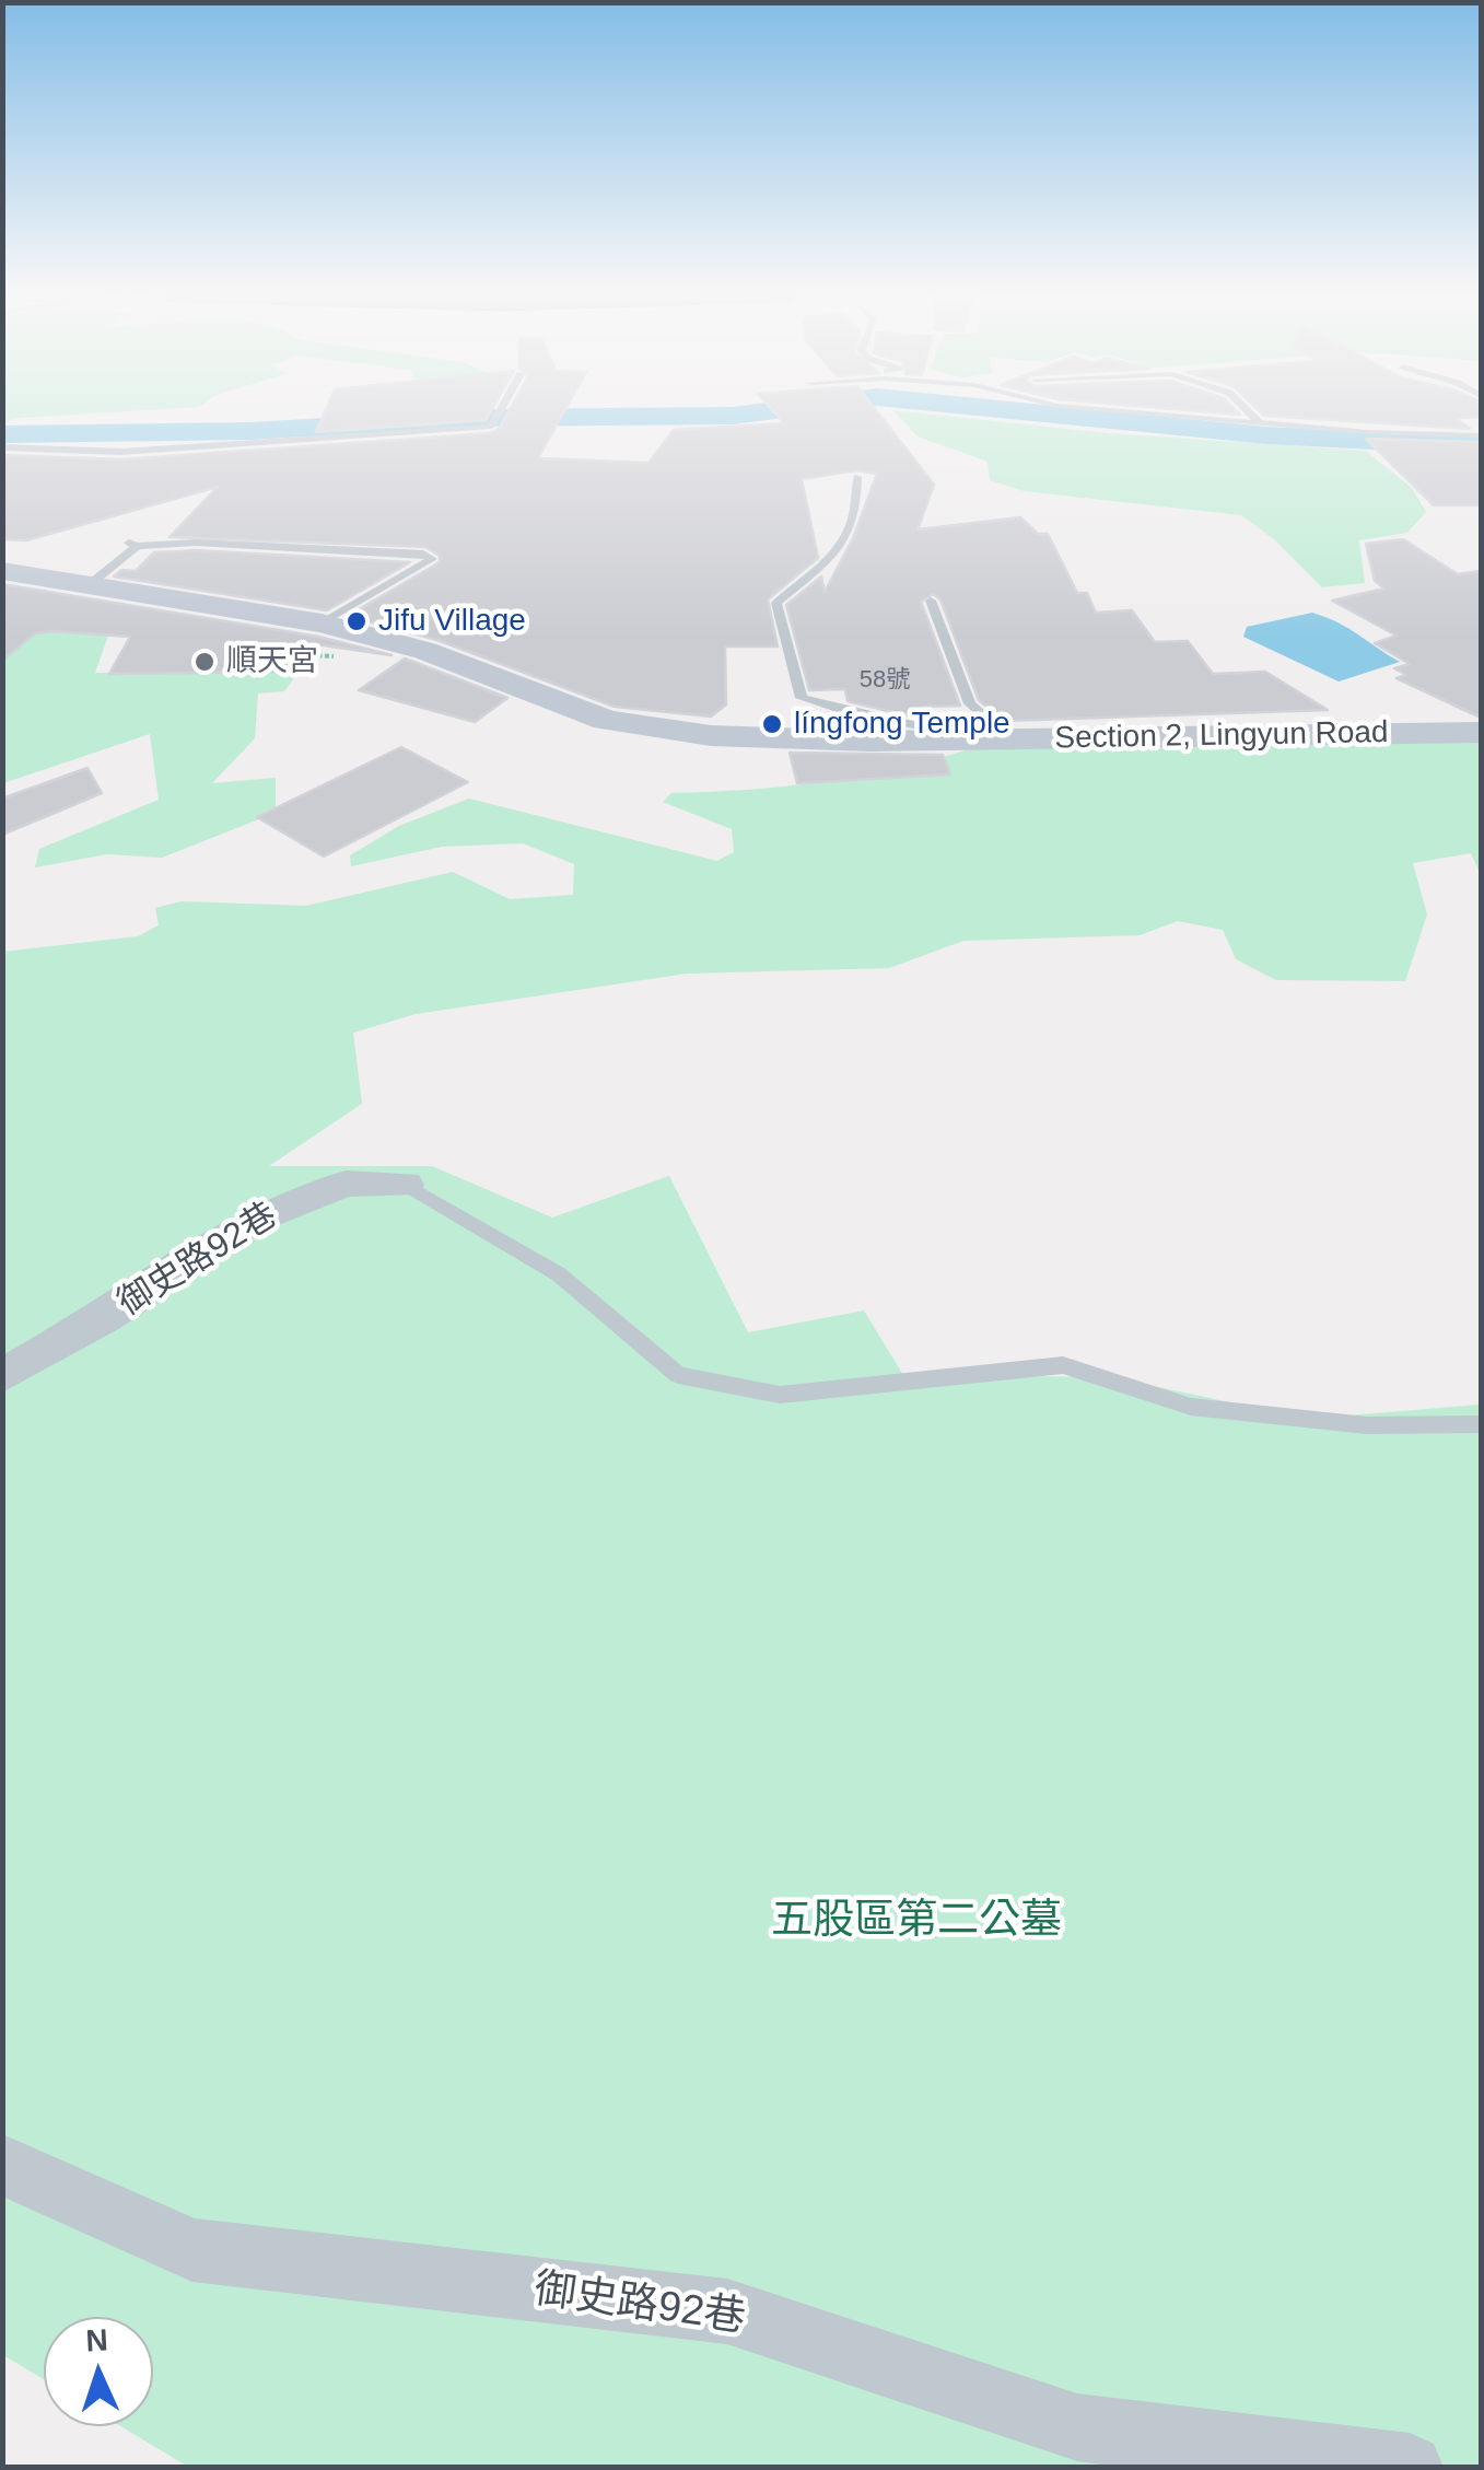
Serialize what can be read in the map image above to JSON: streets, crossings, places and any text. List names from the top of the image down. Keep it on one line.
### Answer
{"streets":{"street":["Section 2, Lingyun Road","御史路92巷"]},"parks":["五股區第二公墓"],"places":["Jifu Village","順天宮","língfong Temple"],"house_numbers":["58號"],"north":"top"}
